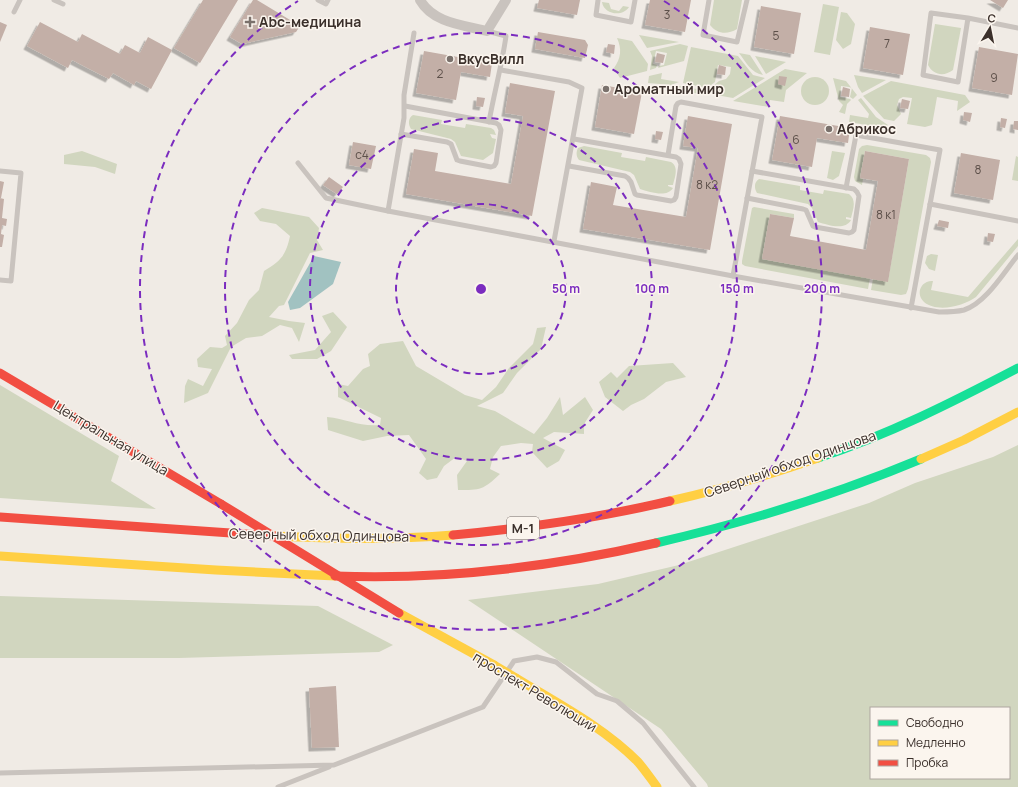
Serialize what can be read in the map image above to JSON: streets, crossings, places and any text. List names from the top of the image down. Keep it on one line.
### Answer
{"streets":{"main road":["Центральная улица","Северный обход Одинцова","М-1","проспект Революции"]},"crossings":[["Центральная улица","проспект Революции"]],"places":{"health":["Abc-медицина"],"other":["ВкусВилл","Ароматный мир","Абрикос"]},"house_numbers":["3","5","7","2","9","6","с4","8","8 к2","8 к1"],"legend":["Свободно","Медленно","Пробка"],"north":"top","rings":["50 m","100 m","150 m","200 m"]}
